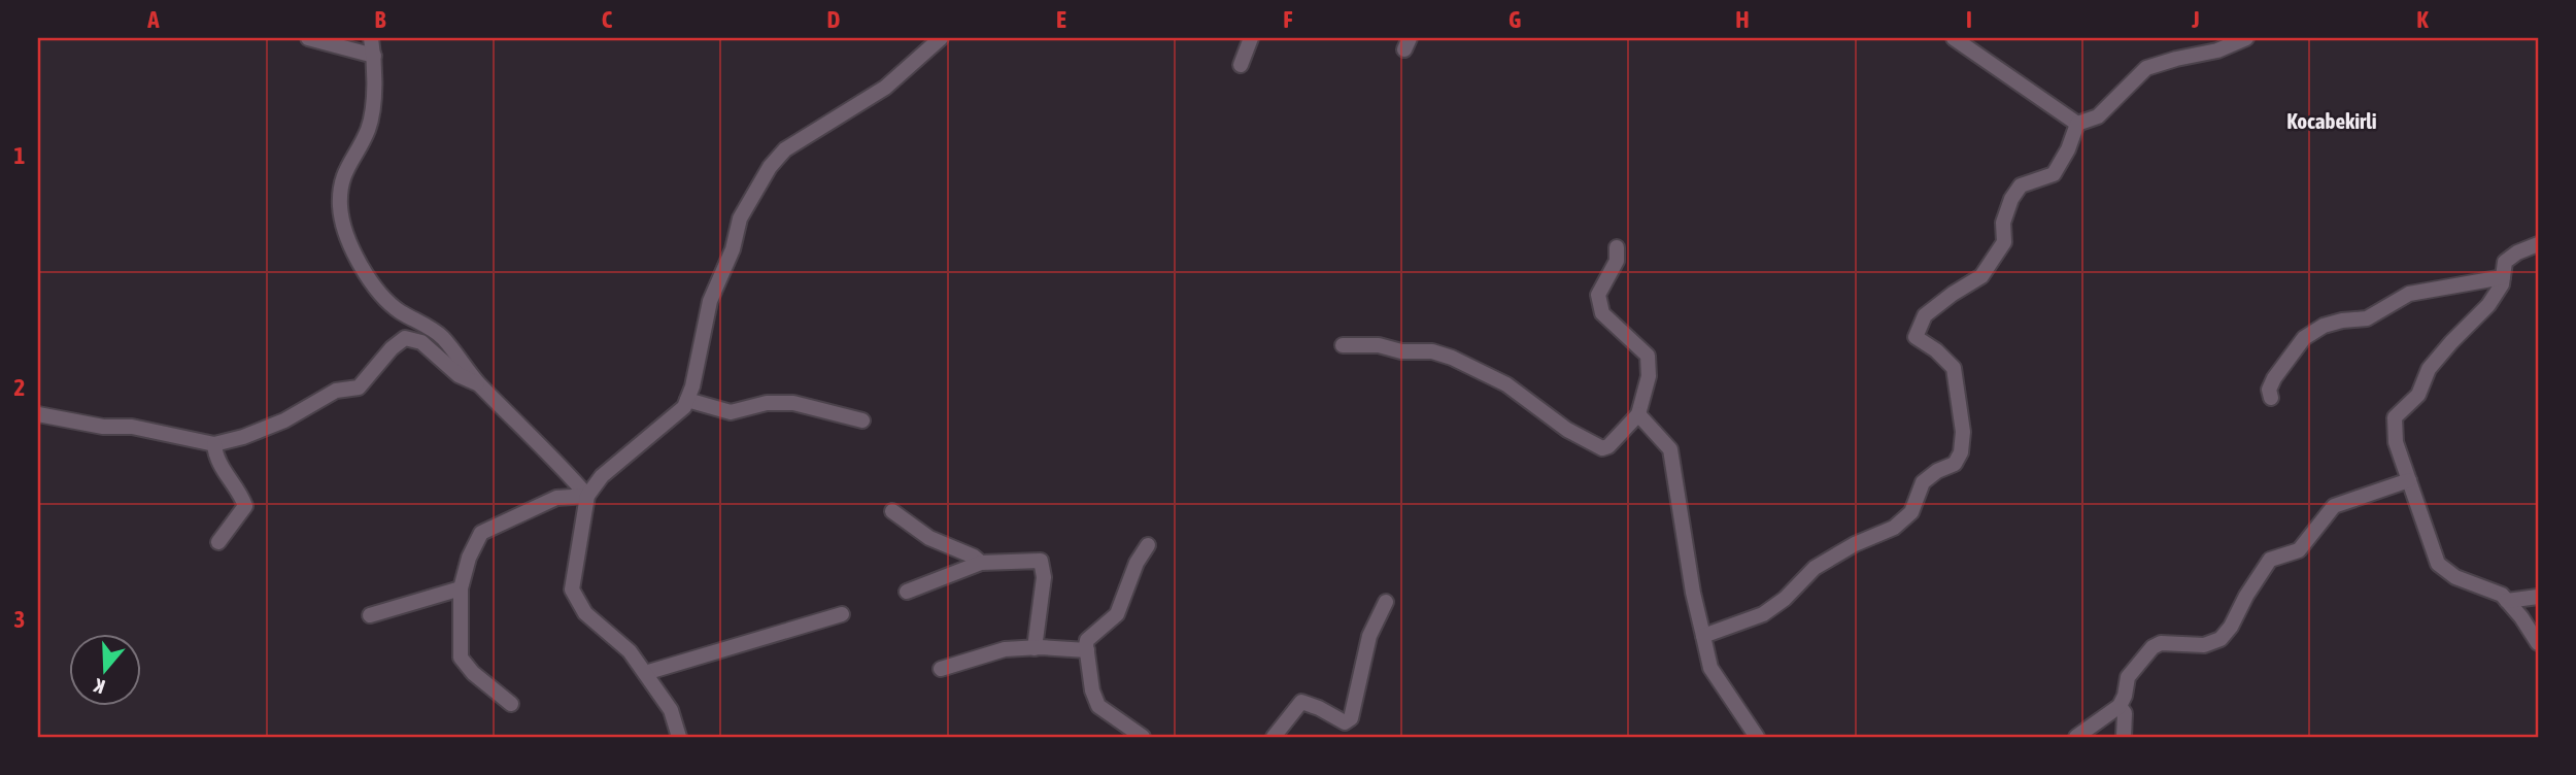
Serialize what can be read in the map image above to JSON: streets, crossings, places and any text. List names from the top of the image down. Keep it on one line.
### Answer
{"districts":["Kocabekirli"],"north":"bottom","grid":{"columns":["A","B","C","D","E","F","G","H","I","J","K"],"rows":["1","2","3"]}}
